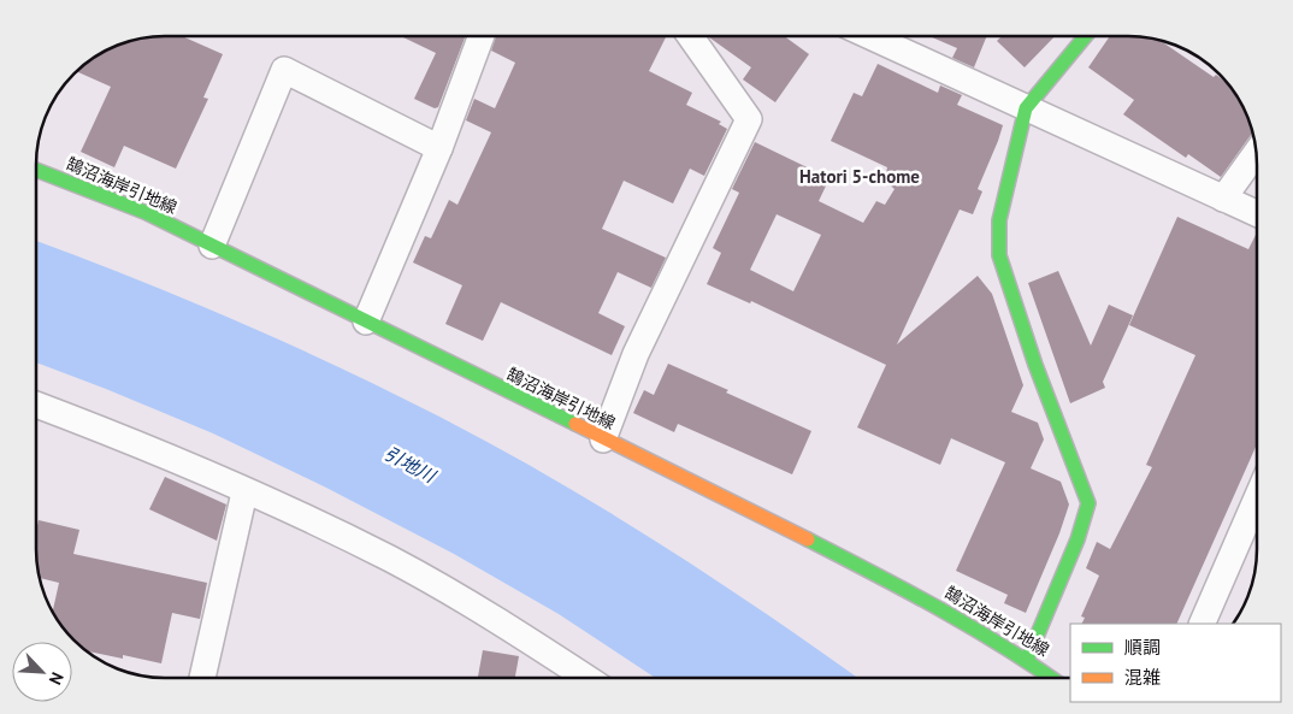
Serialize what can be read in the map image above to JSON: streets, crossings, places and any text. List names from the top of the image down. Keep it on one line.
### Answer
{"streets":{"street":["鵠沼海岸引地線"]},"districts":["Hatori 5-chome"],"water":["引地川"],"legend":["順調","混雑"],"north":"bottom right"}
